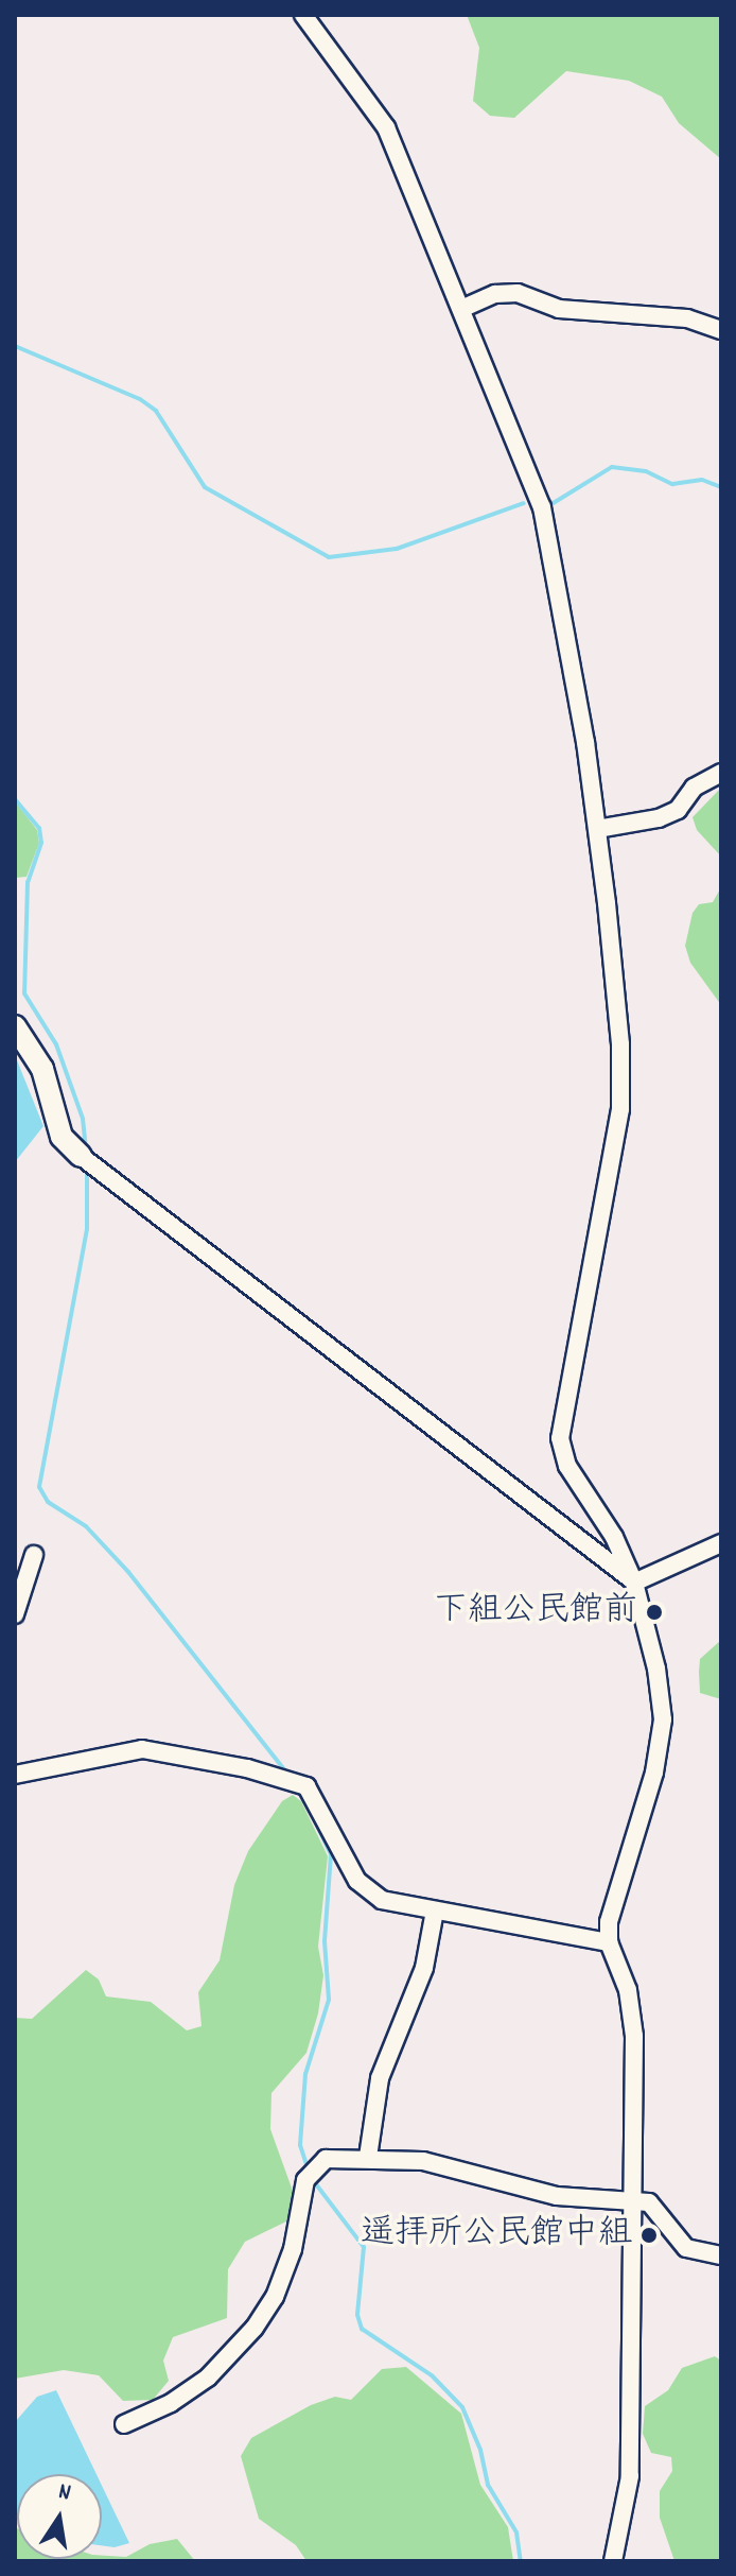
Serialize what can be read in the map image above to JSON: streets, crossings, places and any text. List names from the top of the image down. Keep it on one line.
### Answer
{"places":["下組公民館前","遥拝所公民館中組"],"north":"top"}
